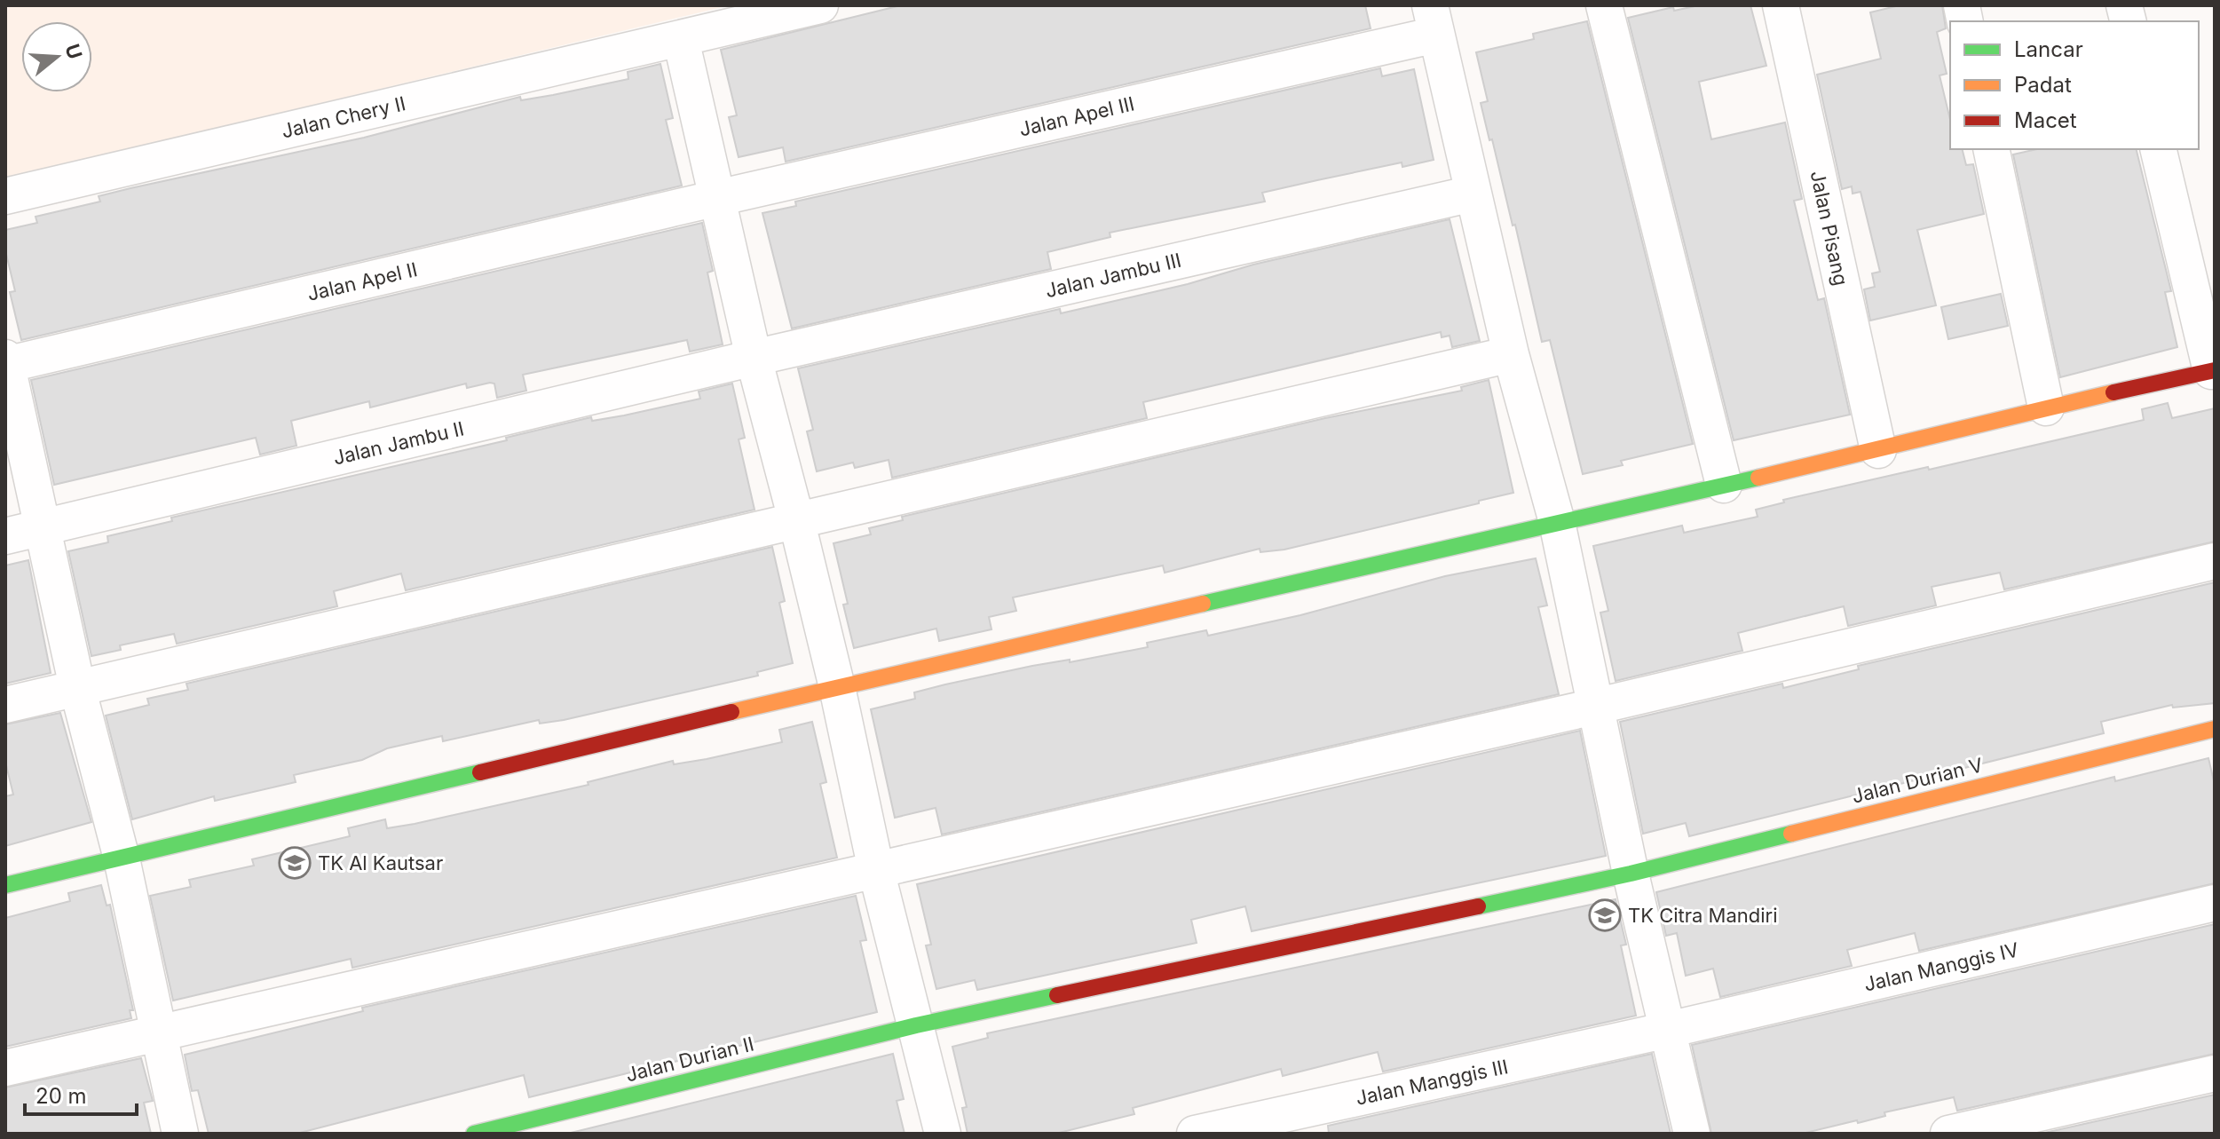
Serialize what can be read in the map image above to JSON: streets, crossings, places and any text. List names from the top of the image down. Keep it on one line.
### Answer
{"streets":{"street":["Jalan Apel III","Jalan Chery II","Jalan Pisang","Jalan Jambu III","Jalan Apel II","Jalan Jambu II","Jalan Durian V","Jalan Manggis IV","Jalan Durian II","Jalan Manggis III"]},"crossings":[["Jalan Apel III","Jalan Apel II"],["Jalan Jambu III","Jalan Jambu II"],["Jalan Durian V","Jalan Durian II"],["Jalan Manggis IV","Jalan Manggis III"]],"places":{"school or university":["TK Al Kautsar","TK Citra Mandiri"]},"legend":["Lancar","Padat","Macet"],"scale_bar":"20 m","north":"right"}
